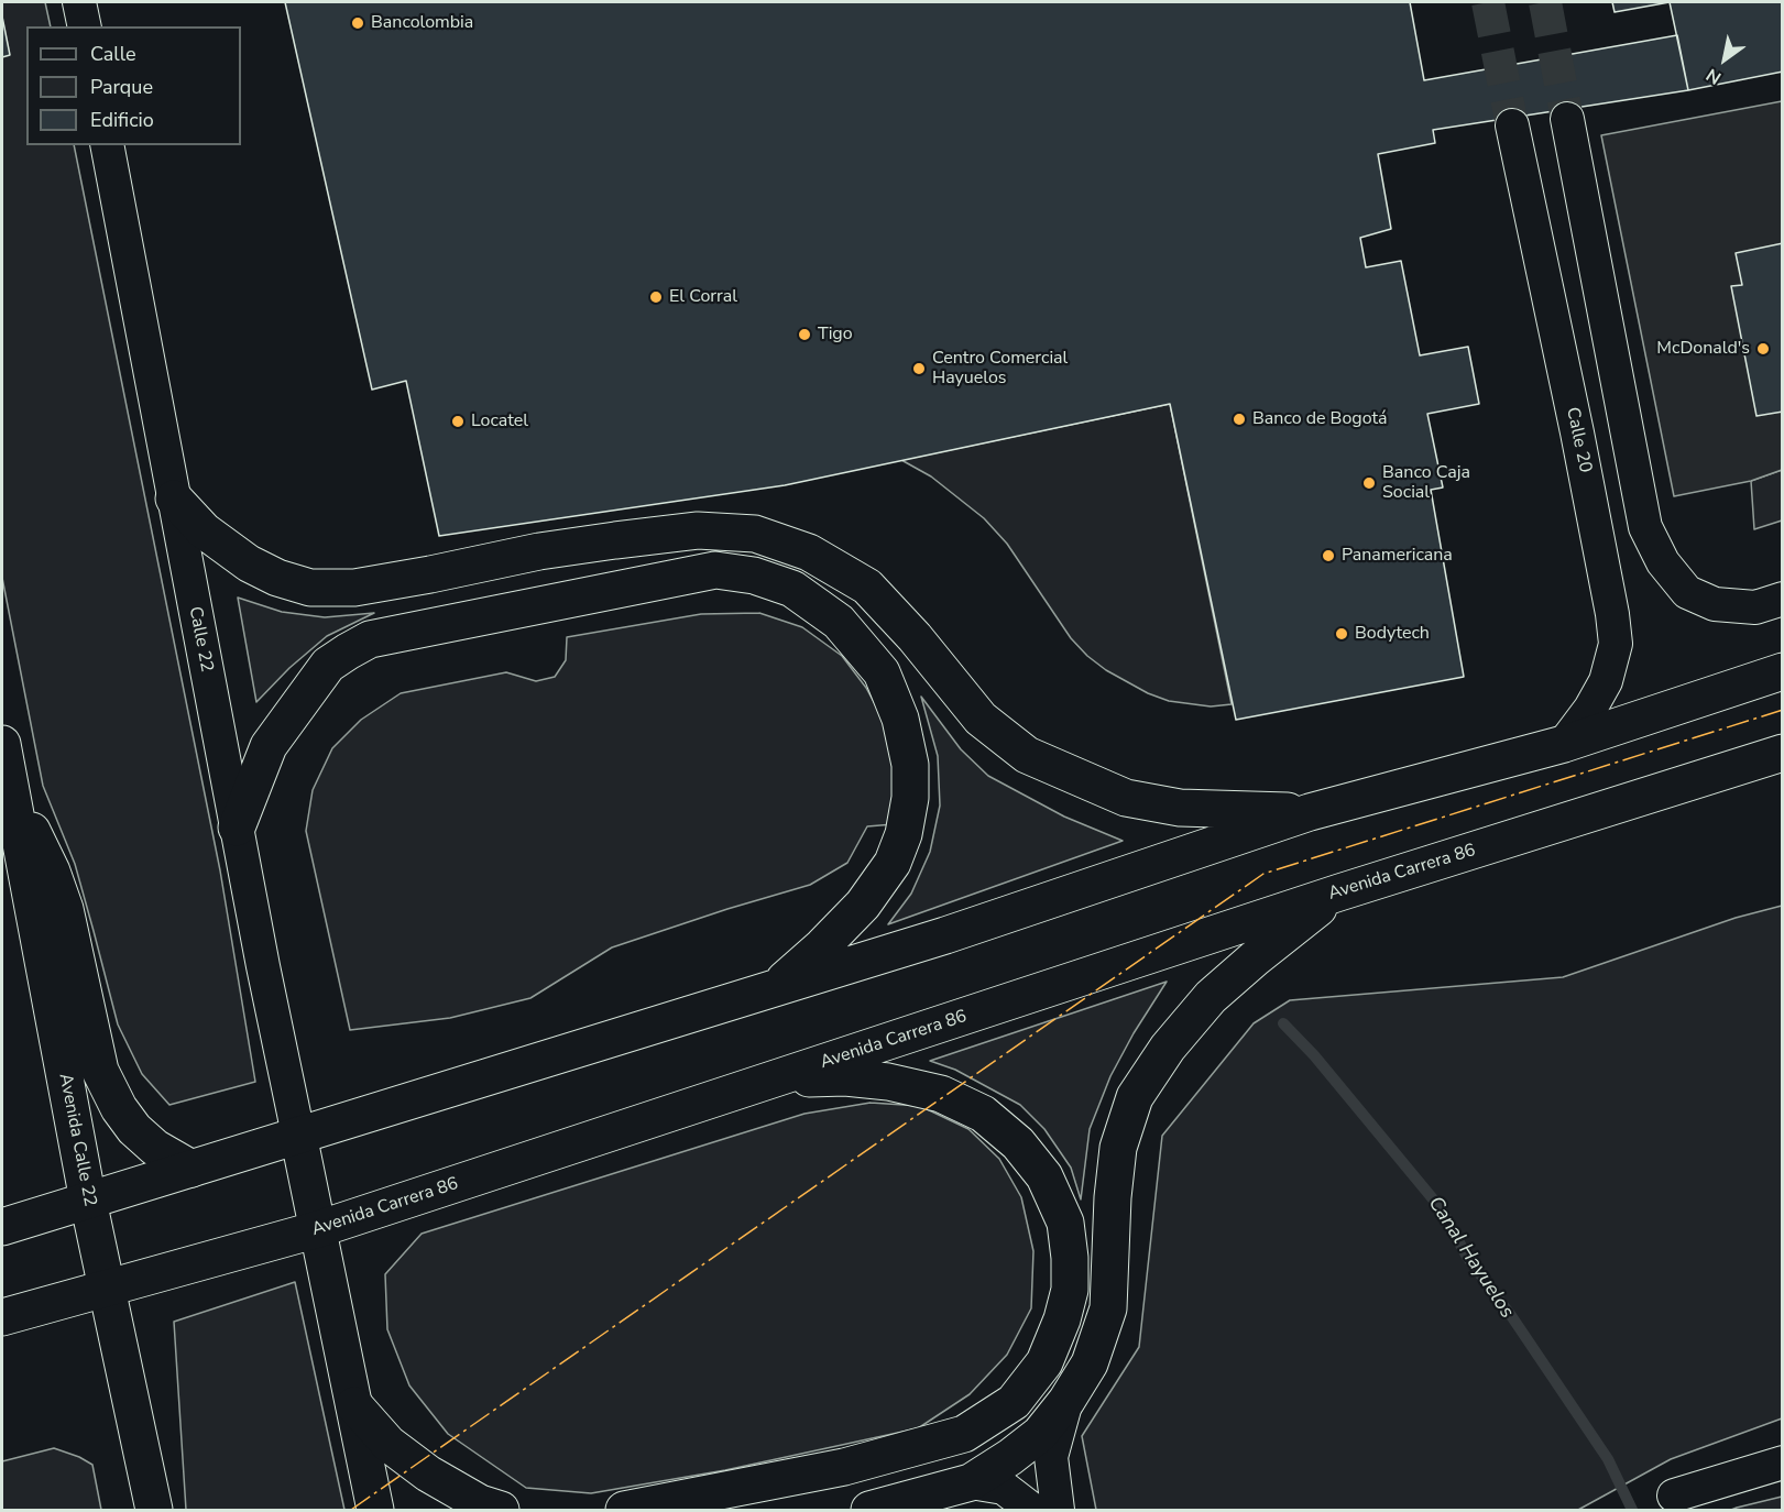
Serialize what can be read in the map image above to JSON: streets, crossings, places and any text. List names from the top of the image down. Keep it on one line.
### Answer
{"streets":{"main road":["Avenida Carrera 86","Avenida Calle 22"],"street":["Calle 20","Calle 22"]},"crossings":[["Avenida Carrera 86","Avenida Calle 22"]],"water":["Canal Hayuelos"],"places":["Bancolombia","El Corral","Tigo","McDonald's","Centro Comercial Hayuelos","Banco de Bogotá","Locatel","Banco Caja Social","Panamericana","Bodytech"],"legend":["Calle","Parque","Edificio"],"north":"bottom left"}
